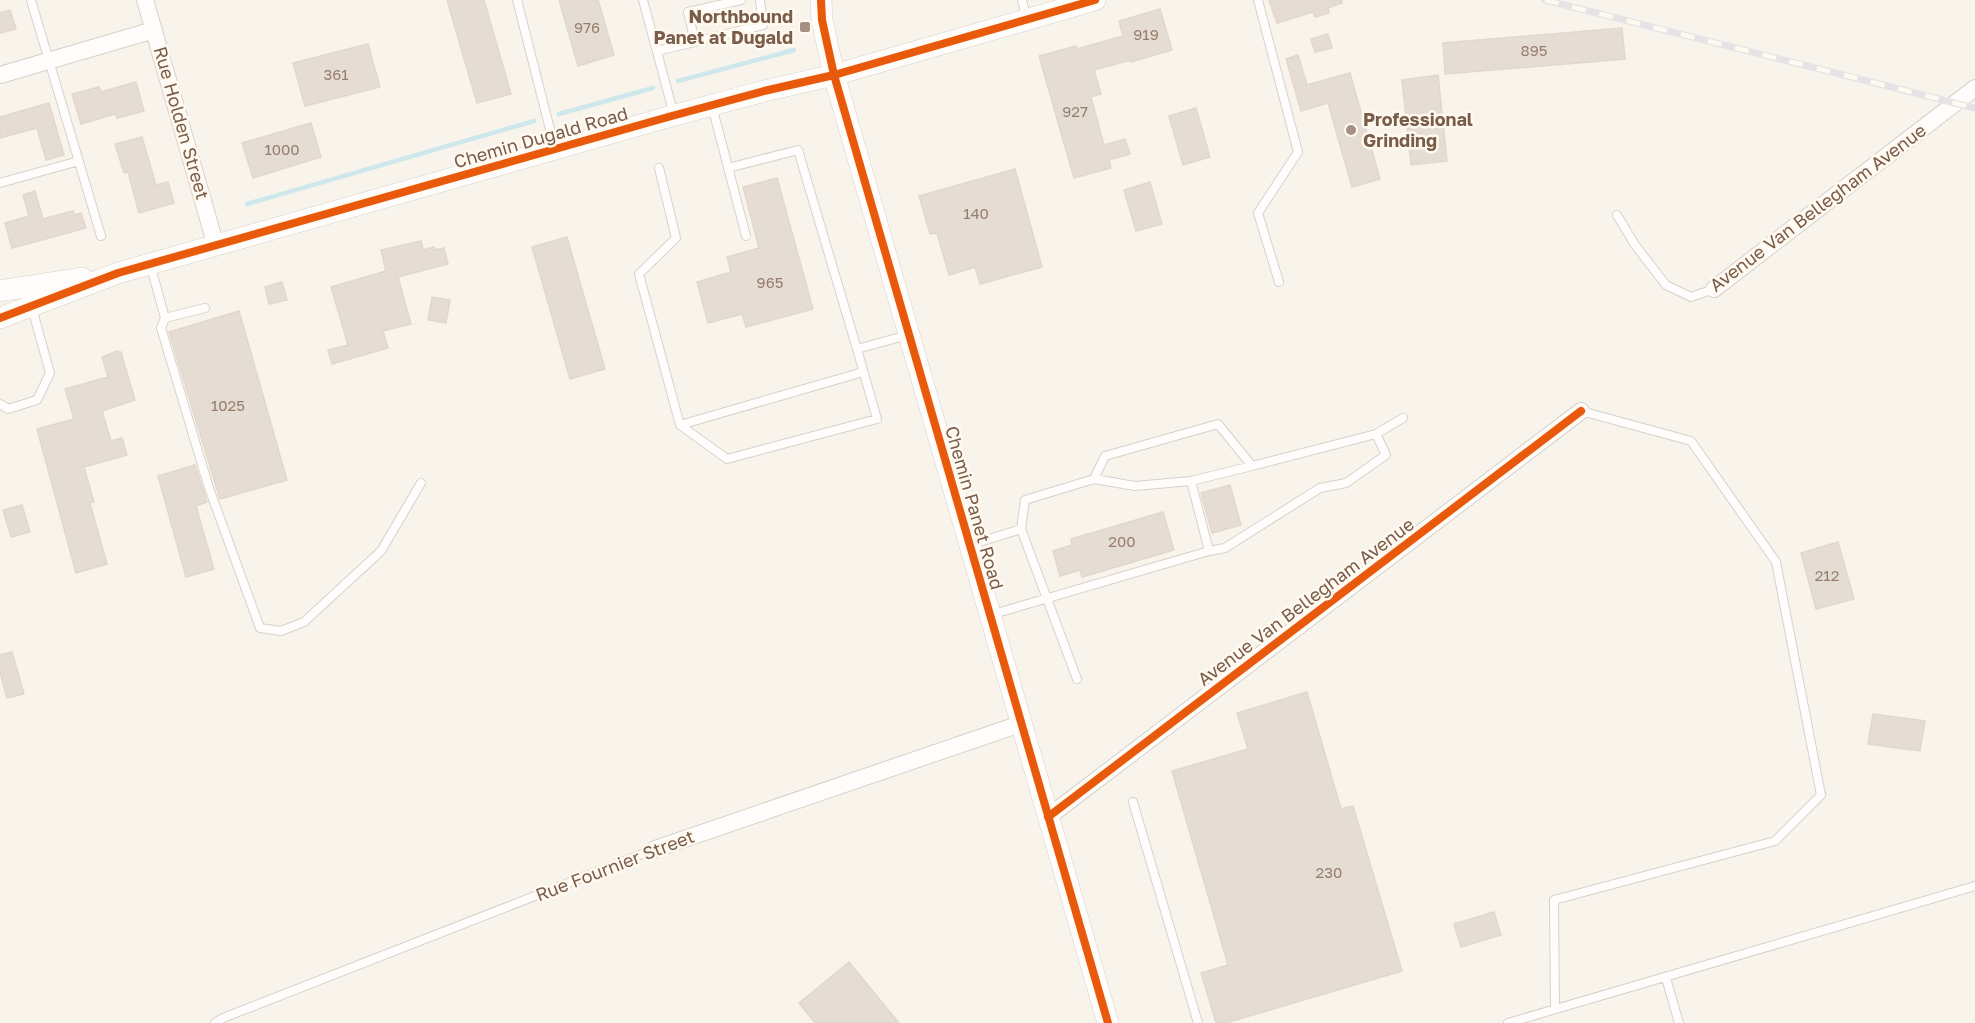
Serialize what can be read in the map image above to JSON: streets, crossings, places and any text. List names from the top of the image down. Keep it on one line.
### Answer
{"streets":{"street":["Rue Holden Street","Chemin Dugald Road","Avenue Van Bellegham Avenue","Chemin Panet Road","Rue Fournier Street"]},"crossings":[["Rue Holden Street","Chemin Dugald Road"],["Chemin Dugald Road","Chemin Panet Road"],["Avenue Van Bellegham Avenue","Chemin Panet Road"],["Chemin Panet Road","Rue Fournier Street"]],"places":{"transit":["Northbound Panet at Dugald"],"other":["Professional Grinding"]},"house_numbers":["976","919","895","361","927","1000","140","965","1025","200","212","230"]}
